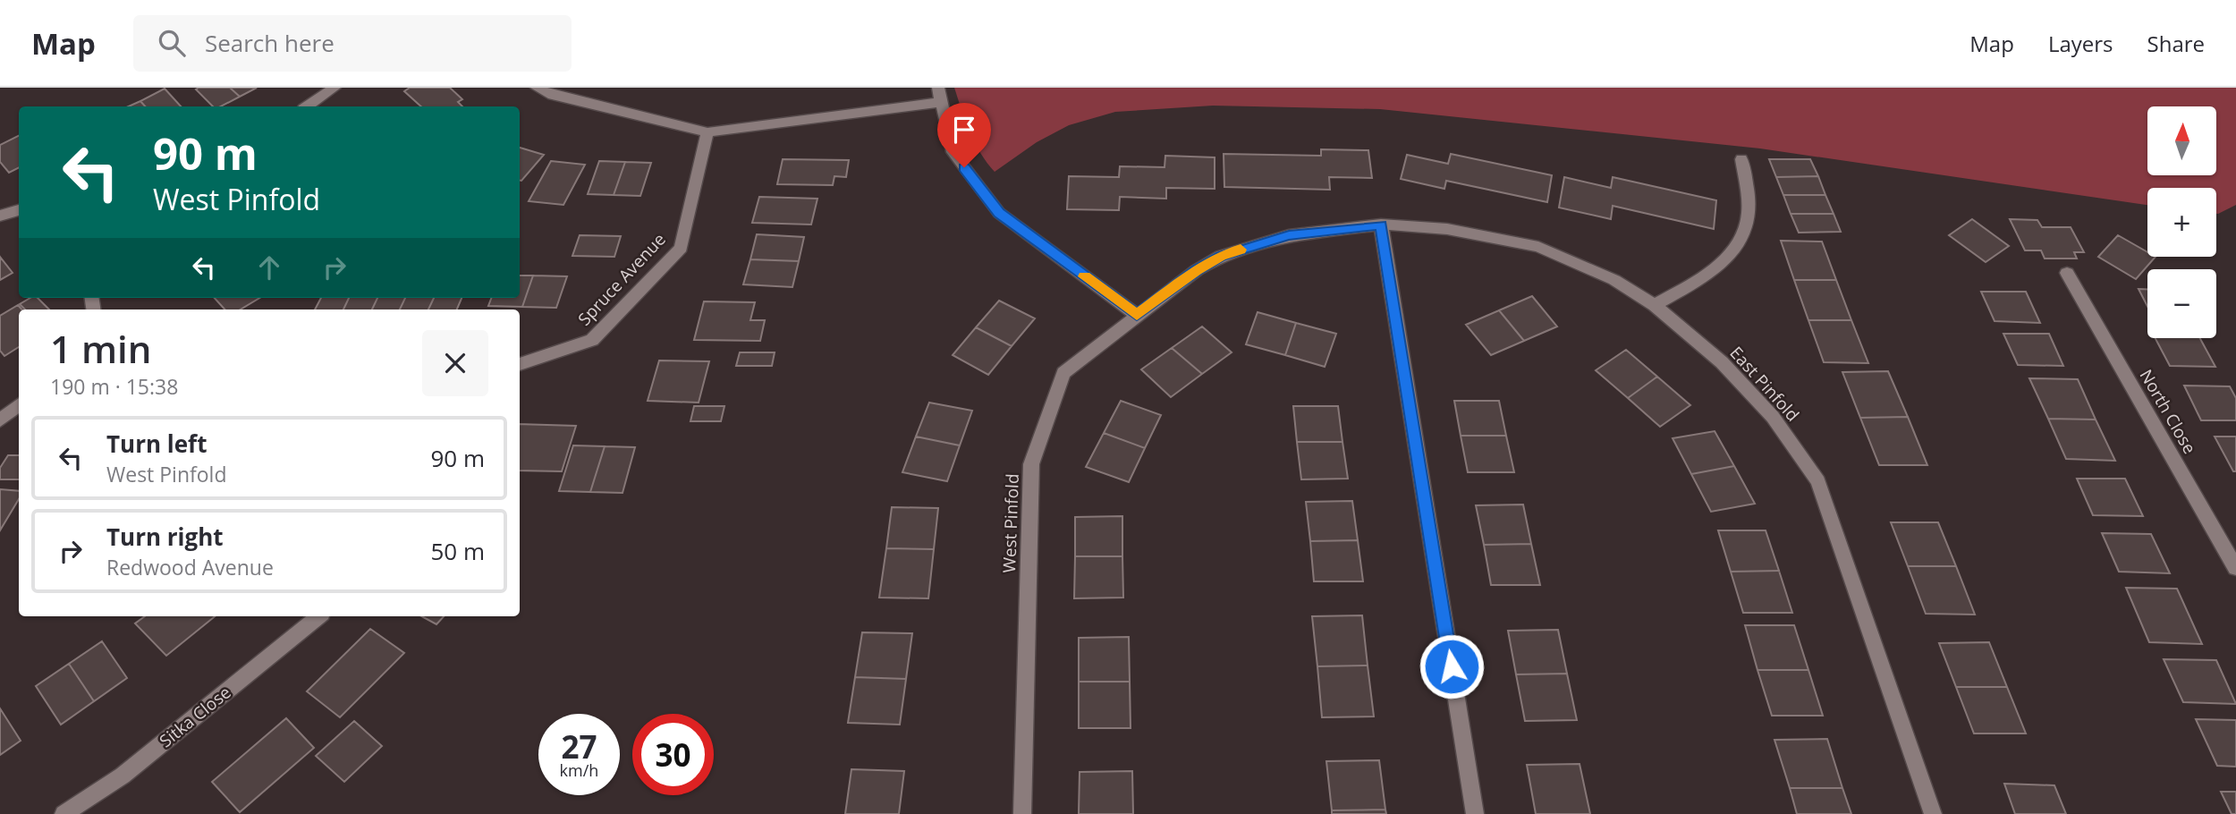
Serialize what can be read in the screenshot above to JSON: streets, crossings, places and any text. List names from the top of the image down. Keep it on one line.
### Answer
{"streets":{"street":["Spruce Avenue","East Pinfold","North Close","West Pinfold","Sitka Close"]},"crossings":[["East Pinfold","West Pinfold"]],"north":"top","page":{"header":"Map","search":"Search here","nav":["Map","Layers","Share"],"map_buttons":["+","−"],"turn":["90 m","West Pinfold"],"heading":["1 min","190 m · 15:38"],"list":[{"name":"Turn left","note":"West Pinfold","value":"90 m"},{"name":"Turn right","note":"Redwood Avenue","value":"50 m"}],"speed":"27 km/h","limit":"30"}}
